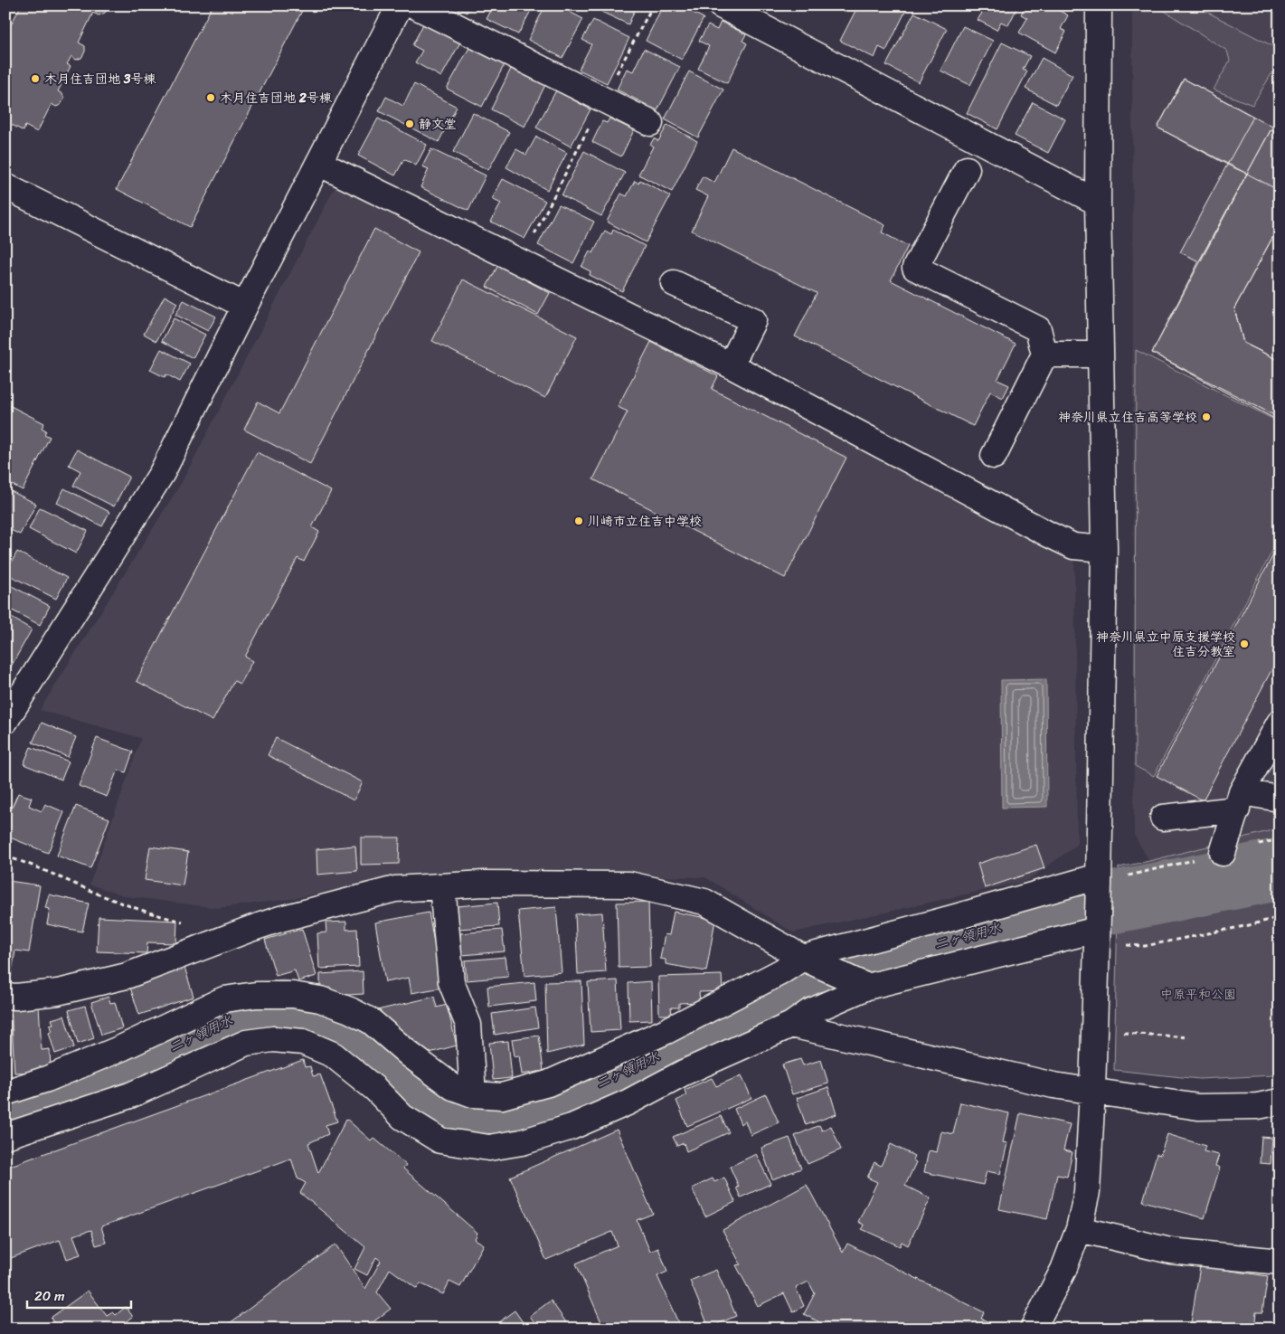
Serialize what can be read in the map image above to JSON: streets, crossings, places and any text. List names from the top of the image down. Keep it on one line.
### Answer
{"water":["二ヶ領用水"],"parks":["中原平和公園"],"places":["木月住吉団地 3号棟","木月住吉団地 2号棟","静文堂","神奈川県立住吉高等学校","川崎市立住吉中学校","神奈川県立中原支援学校 住吉分教室"],"scale_bar":"20 m"}
